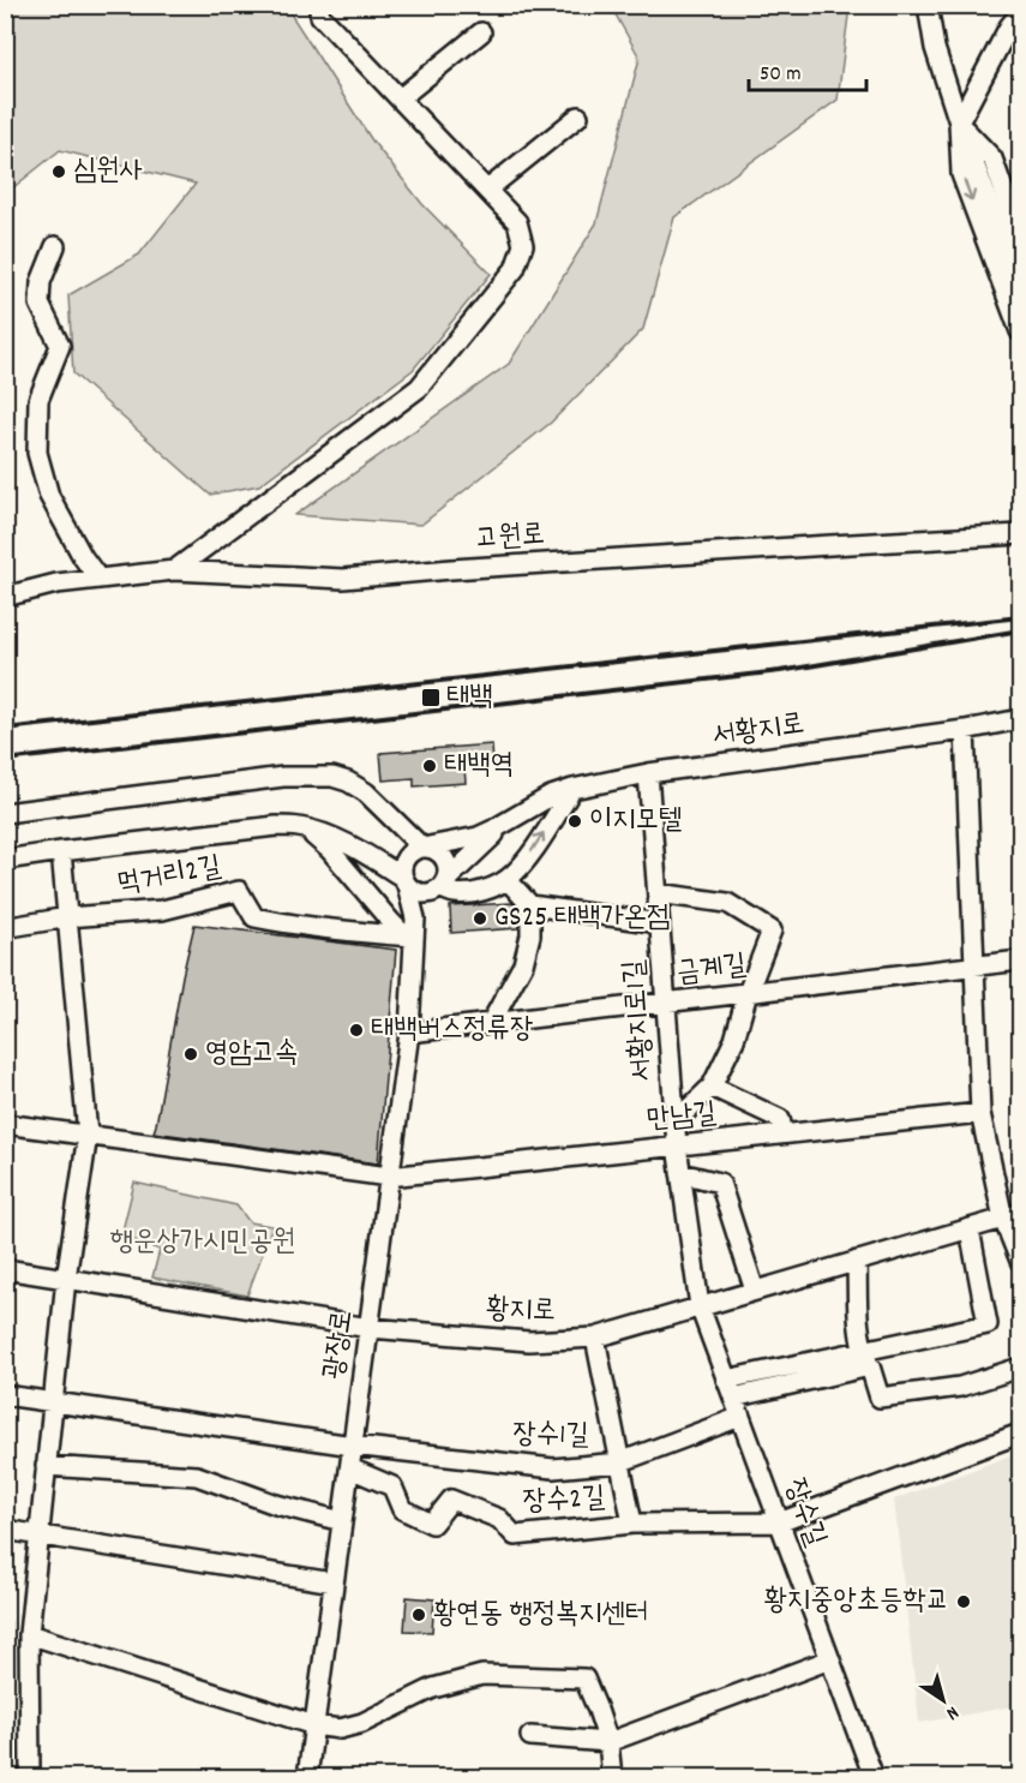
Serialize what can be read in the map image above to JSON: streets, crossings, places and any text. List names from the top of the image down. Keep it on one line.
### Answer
{"streets":{"street":["고원로","서황지로","먹거리2길","금계길","서황지로1길","만남길","황지로","광장로","장수1길","장수2길","장수길"]},"crossings":[["서황지로","서황지로1길"],["먹거리2길","광장로"],["금계길","서황지로1길"],["금계길","광장로"],["서황지로1길","만남길"],["서황지로1길","황지로"],["서황지로1길","장수길"],["만남길","광장로"],["황지로","광장로"],["황지로","장수길"],["광장로","장수1길"],["광장로","장수2길"],["장수1길","장수길"],["장수2길","장수길"]],"parks":["행운상가시민공원"],"places":{"other":["심원사","태백역","이지모텔","GS25 태백가온점","태백버스정류장","영암고속","황지중앙초등학교","황연동 행정복지센터"],"transit":["태백"]},"scale_bar":"50 m","north":"bottom right"}
